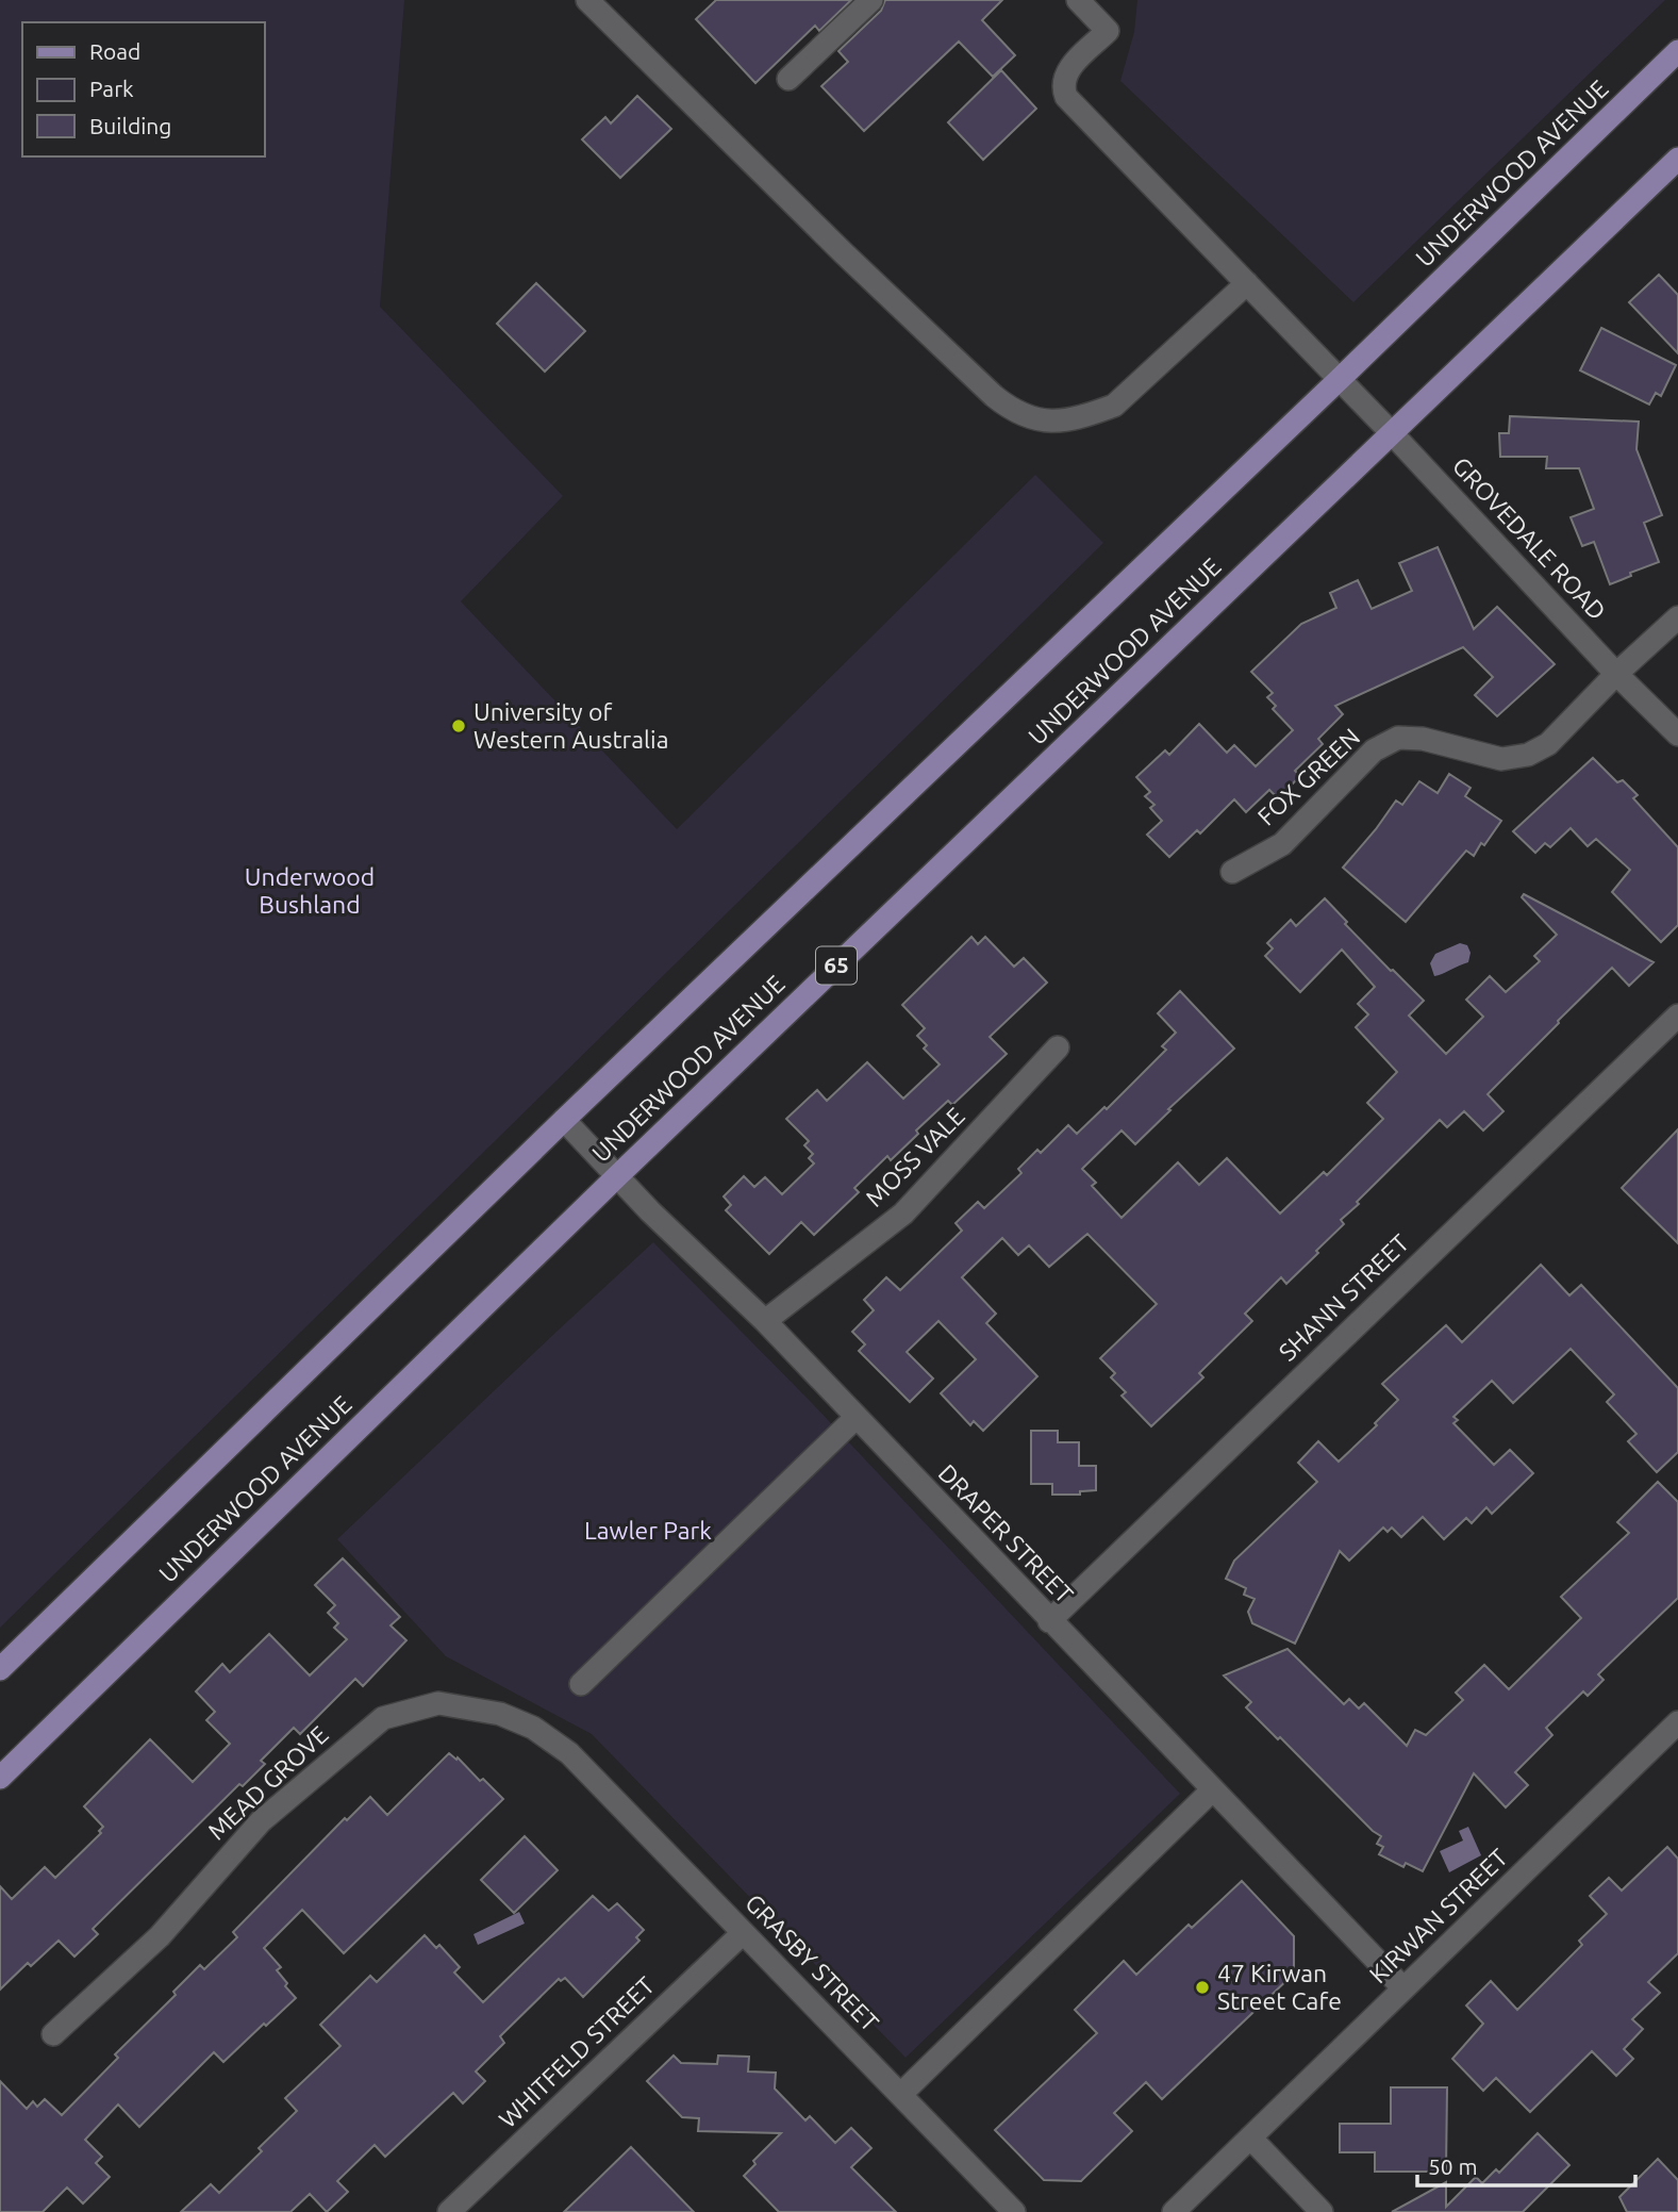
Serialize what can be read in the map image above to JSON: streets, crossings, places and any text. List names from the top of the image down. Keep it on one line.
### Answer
{"streets":{"main road":["UNDERWOOD AVENUE","65"],"street":["GROVEDALE ROAD","FOX GREEN","MOSS VALE","SHANN STREET","DRAPER STREET","MEAD GROVE","KIRWAN STREET","GRASBY STREET","WHITFELD STREET"]},"crossings":[["UNDERWOOD AVENUE","GROVEDALE ROAD"],["UNDERWOOD AVENUE","DRAPER STREET"],["GROVEDALE ROAD","FOX GREEN"],["MOSS VALE","DRAPER STREET"],["SHANN STREET","DRAPER STREET"],["DRAPER STREET","KIRWAN STREET"],["MEAD GROVE","GRASBY STREET"],["GRASBY STREET","WHITFELD STREET"]],"parks":["Underwood Bushland","Lawler Park"],"places":["University of Western Australia","47 Kirwan Street Cafe"],"legend":["Road","Park","Building"],"scale_bar":"50 m"}
